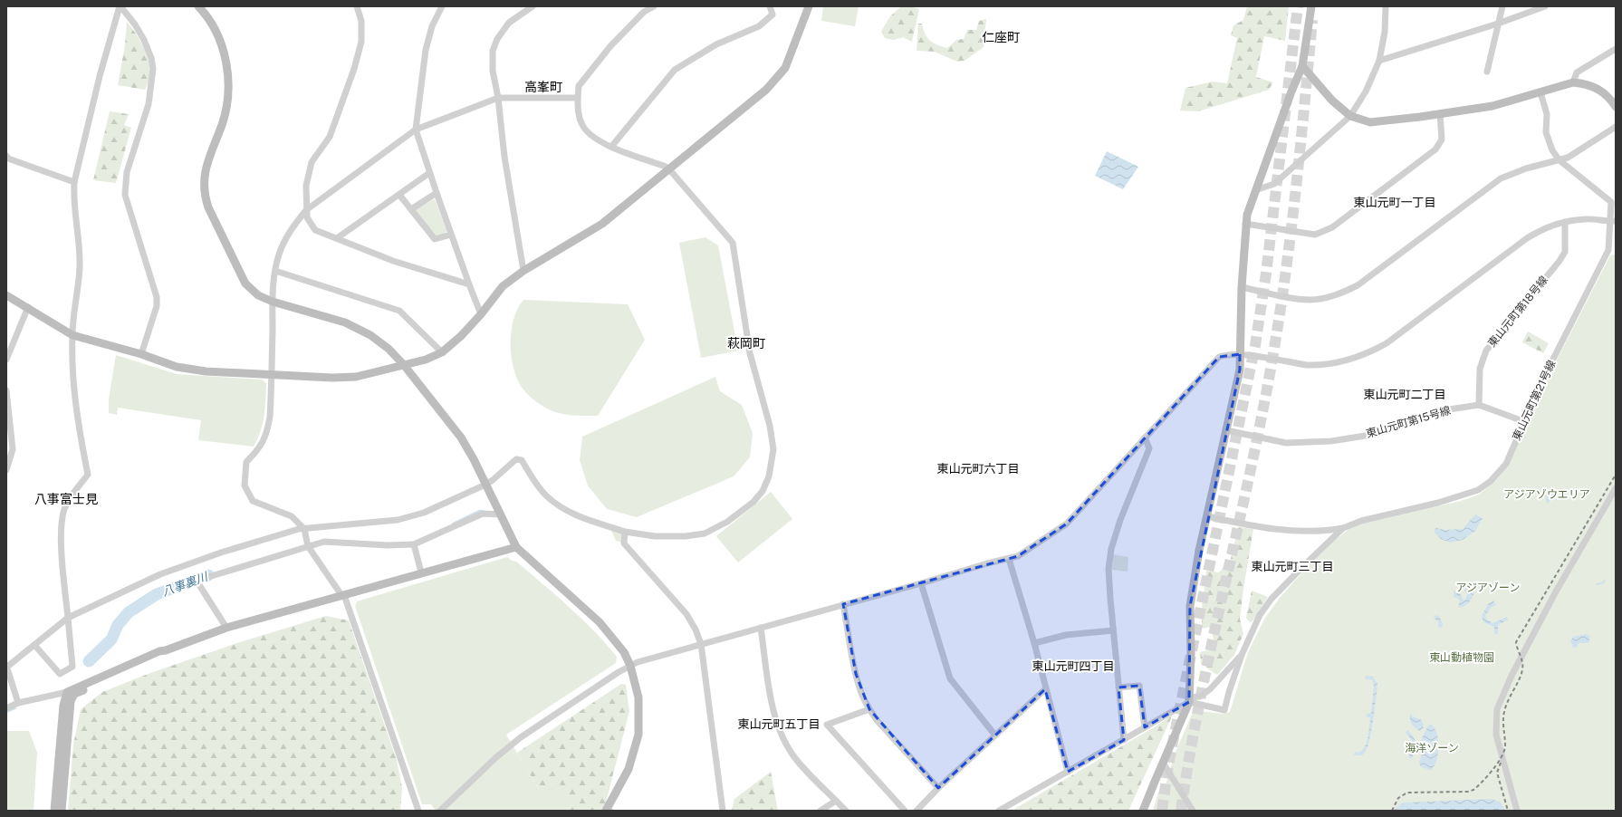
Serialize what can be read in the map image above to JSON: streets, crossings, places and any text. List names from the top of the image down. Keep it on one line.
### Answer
{"streets":{"street":["東山元町第18号線","東山元町第21号線","東山元町第15号線"]},"crossings":[["東山元町第18号線","東山元町第15号線"],["東山元町第21号線","東山元町第15号線"]],"districts":["仁座町","高峯町","東山元町一丁目","萩岡町","東山元町二丁目","東山元町六丁目","八事富士見","東山元町三丁目","東山元町四丁目","東山元町五丁目"],"water":["八事裏川"],"parks":["アジアゾウエリア","アジアゾーン","東山動植物園","海洋ゾーン"]}
